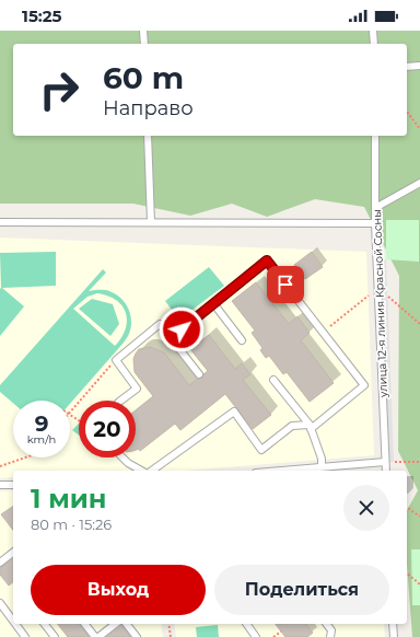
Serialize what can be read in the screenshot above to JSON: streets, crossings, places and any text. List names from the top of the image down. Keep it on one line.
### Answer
{"streets":{"lane":["улица 12-я линия Красной Сосны"]},"page":{"status":"15:25","turn":["60 m","Направо"],"speed":"9 km/h","limit":"20","heading":["1 мин","80 m · 15:26"],"buttons":["Выход","Поделиться"]}}
